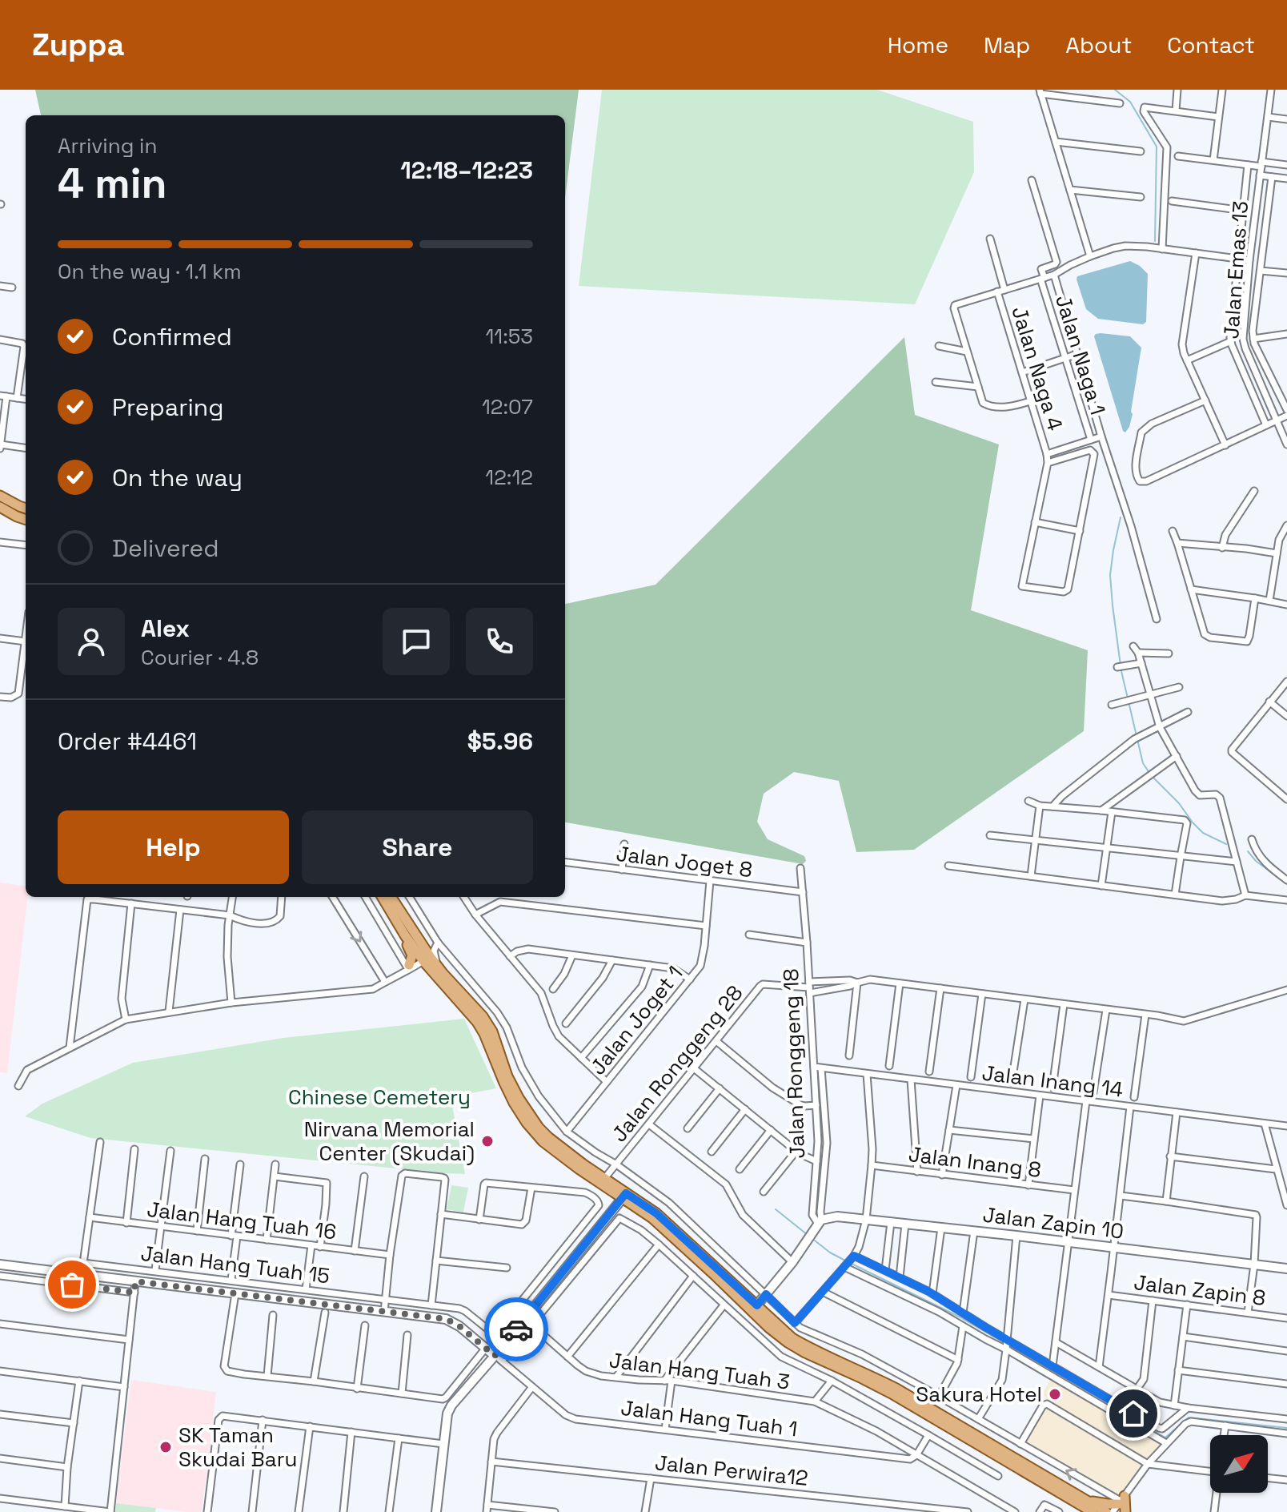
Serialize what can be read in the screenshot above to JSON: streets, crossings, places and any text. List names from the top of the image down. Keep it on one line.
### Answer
{"streets":{"street":["Jalan Emas 13","Jalan Naga 1","Jalan Naga 4","Jalan Joget 8","Jalan Joget 1","Jalan Ronggeng 28","Jalan Ronggeng 18","Jalan Inang 14","Jalan Inang 8","Jalan Hang Tuah 16","Jalan Zapin 10","Jalan Hang Tuah 15","Jalan Zapin 8","Jalan Hang Tuah 3","Jalan Hang Tuah 1","Jalan Perwira12"]},"crossings":[["Jalan Joget 8","Jalan Joget 1"],["Jalan Joget 8","Jalan Ronggeng 18"],["Jalan Ronggeng 28","Jalan Ronggeng 18"],["Jalan Ronggeng 18","Jalan Inang 14"],["Jalan Ronggeng 18","Jalan Zapin 10"]],"parks":["Chinese Cemetery"],"places":["Nirvana Memorial Center (Skudai)","Sakura Hotel","SK Taman Skudai Baru"],"north":"top right","page":{"header":"Zuppa","nav":["Home","Map","About","Contact"],"heading":["4 min","Arriving in","12:18–12:23"],"panel":["Alex","Courier · 4.8","Order #4461","$5.96"],"bar":"On the way · 1.1 km","list":[["Confirmed","11:53"],["Preparing","12:07"],["On the way","12:12"],"Delivered"],"buttons":["Help","Share"]}}
